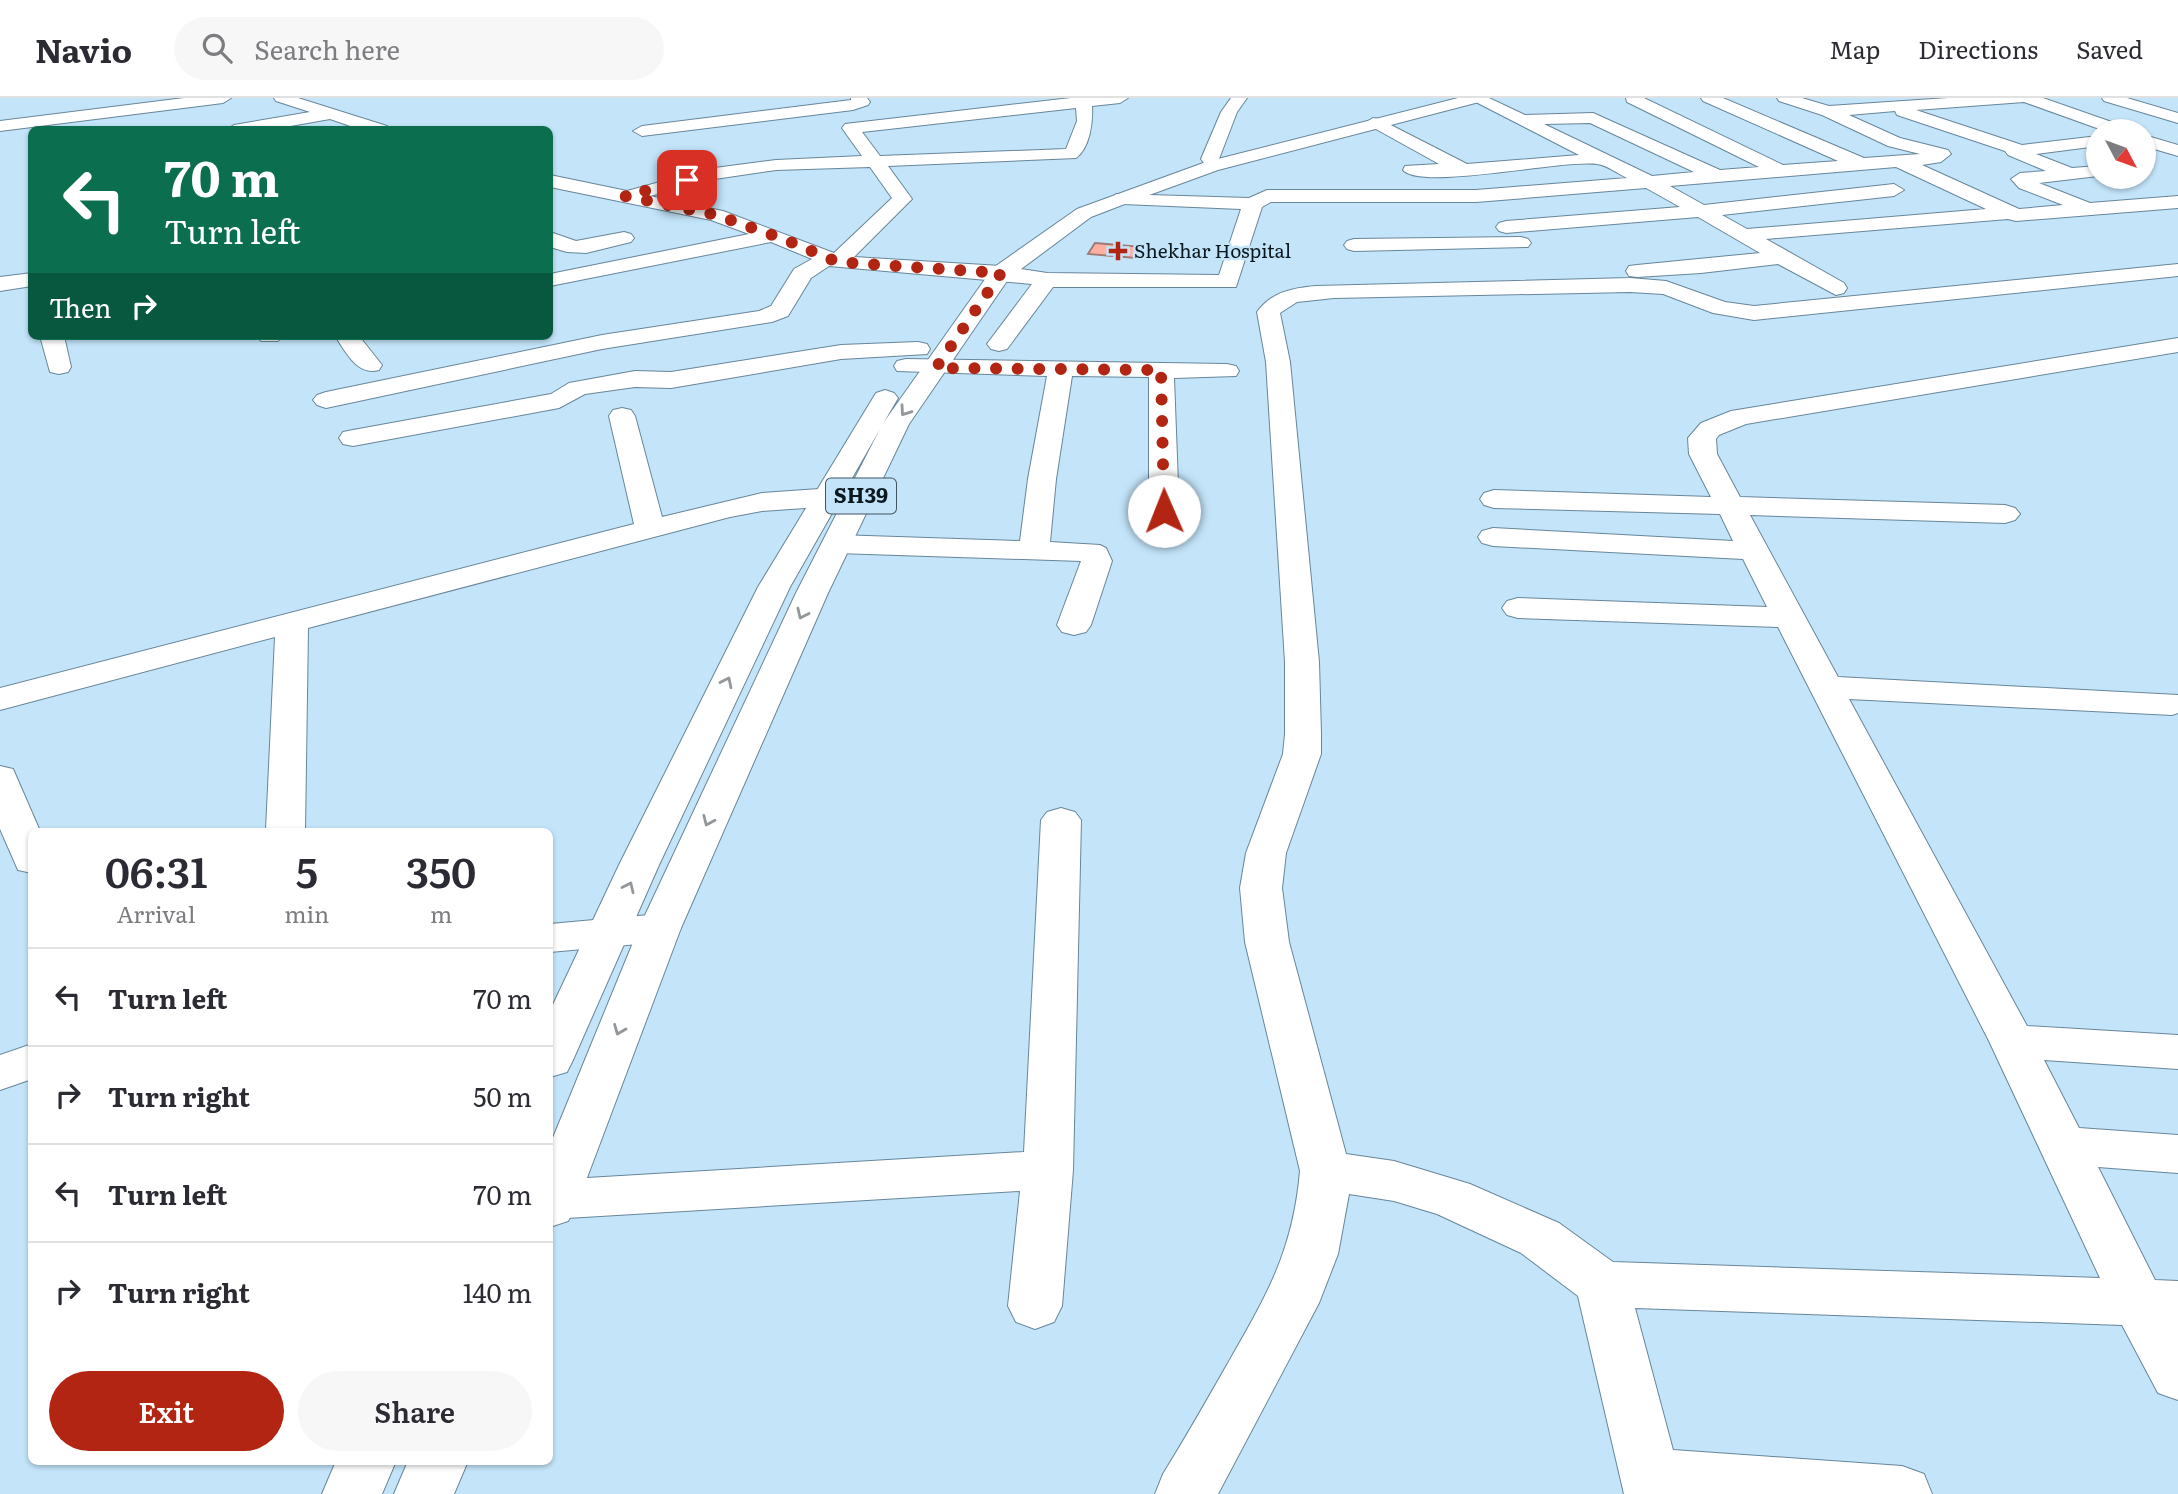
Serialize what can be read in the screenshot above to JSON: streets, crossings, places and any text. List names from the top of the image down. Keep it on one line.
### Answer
{"streets":{"street":["SH39"]},"places":{"health":["Shekhar Hospital"]},"north":"bottom right","page":{"header":"Navio","search":"Search here","nav":["Map","Directions","Saved"],"turn":["70 m","Turn left"],"then":"Then","eta":["06:31","Arrival","5","min","350","m"],"list":[{"name":"Turn left","value":"70 m"},{"name":"Turn right","value":"50 m"},{"name":"Turn left","value":"70 m"},{"name":"Turn right","value":"140 m"}],"buttons":["Exit","Share"]}}
